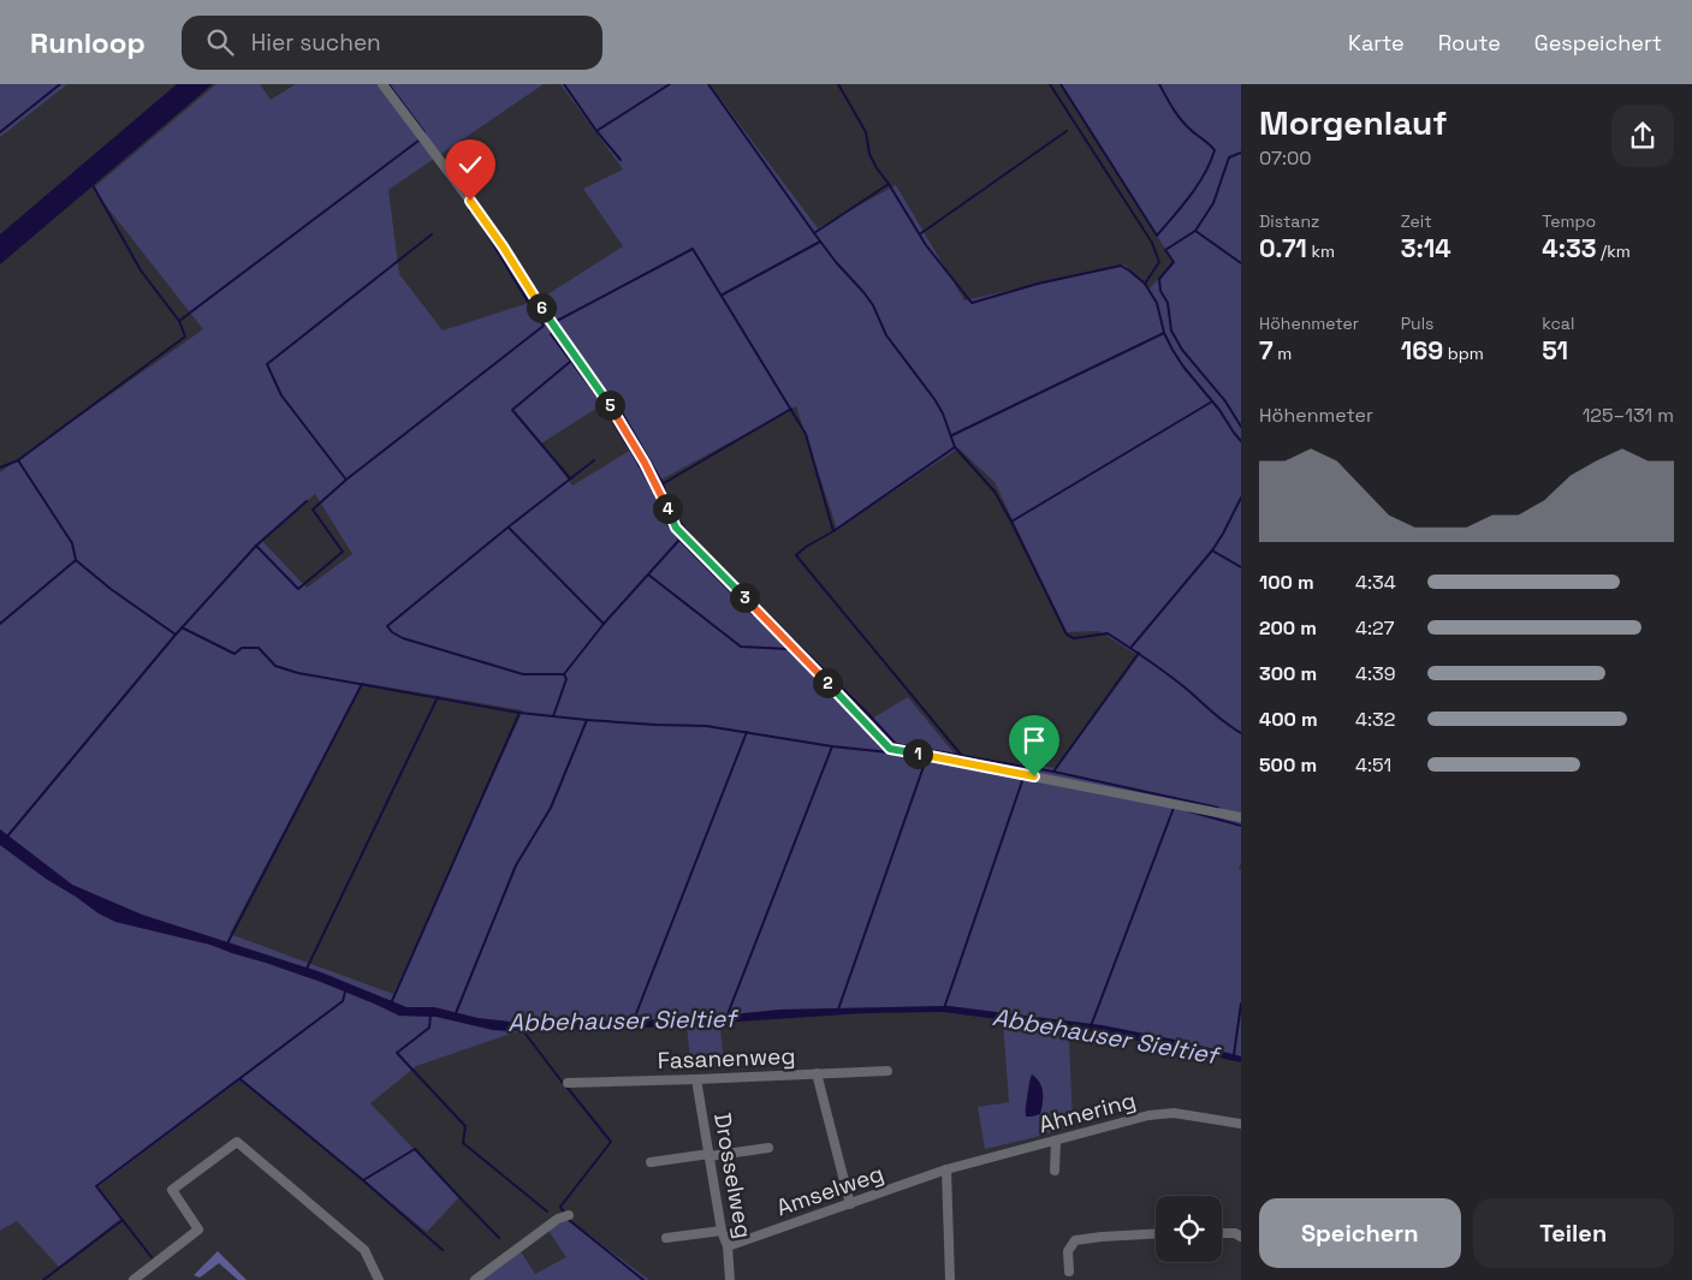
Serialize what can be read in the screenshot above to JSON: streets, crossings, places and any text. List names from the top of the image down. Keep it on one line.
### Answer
{"streets":{"street":["Fasanenweg","Ahnering","Drosselweg","Amselweg"]},"crossings":[["Fasanenweg","Drosselweg"],["Ahnering","Amselweg"],["Drosselweg","Amselweg"]],"water":["Abbehauser Sieltief"],"page":{"header":"Runloop","search":"Hier suchen","nav":["Karte","Route","Gespeichert"],"heading":["Morgenlauf","07:00"],"stats":[["Distanz","0.71 km"],["Zeit","3:14"],["Tempo","4:33 /km"],["Höhenmeter","7 m"],["Puls","169 bpm"],["kcal","51"]],"pins":["6","5","4","3","2","1"],"chart":["Höhenmeter","125–131 m"],"list":[{"name":"100 m","note":"4:34"},{"name":"200 m","note":"4:27"},{"name":"300 m","note":"4:39"},{"name":"400 m","note":"4:32"},{"name":"500 m","note":"4:51"}],"buttons":["Speichern","Teilen"]}}
